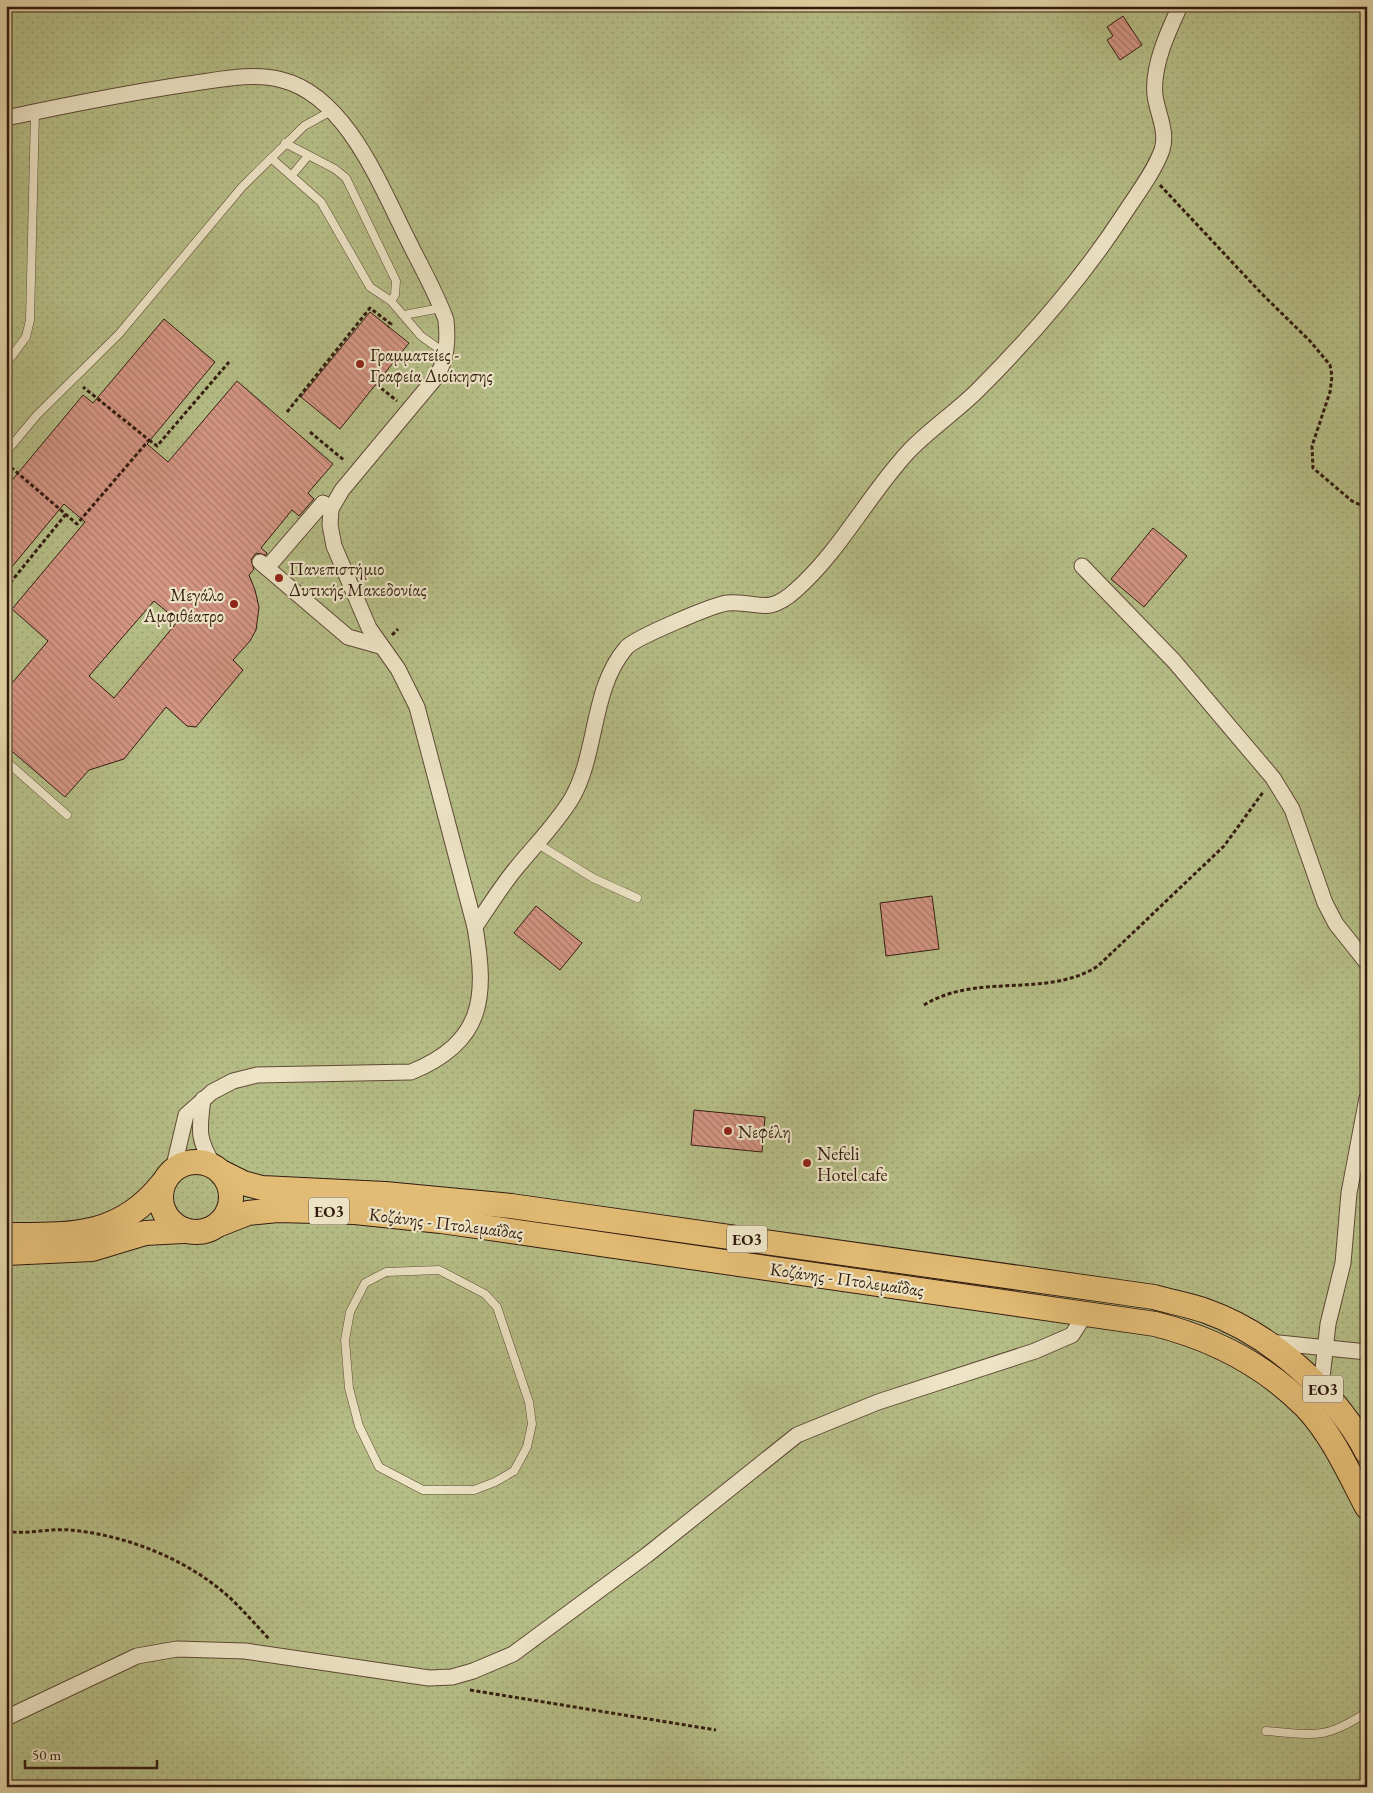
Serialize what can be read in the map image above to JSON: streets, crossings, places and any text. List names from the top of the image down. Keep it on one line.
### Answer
{"streets":{"main road":["ΕΟ3","Κοζάνης - Πτολεμαΐδας"]},"crossings":[["ΕΟ3","Κοζάνης - Πτολεμαΐδας"]],"places":["Γραμματείες - Γραφεία Διοίκησης","Πανεπιστήμιο Δυτικής Μακεδονίας","Μεγάλο Αμφιθέατρο","Νεφέλη","Nefeli Hotel cafe"],"scale_bar":"50 m"}
